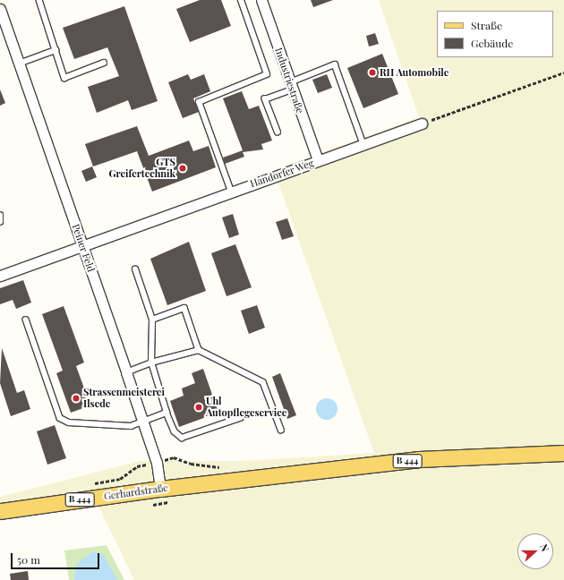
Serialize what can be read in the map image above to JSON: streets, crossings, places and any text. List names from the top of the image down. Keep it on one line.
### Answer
{"streets":{"main road":["B 444","Gerhardstraße"],"street":["Industriestraße","Handorfer Weg","Peiner Feld"]},"crossings":[["Industriestraße","Handorfer Weg"],["Handorfer Weg","Peiner Feld"],["Peiner Feld","Gerhardstraße"]],"places":["RH Automobile","GTS Greifertechnik","Strassenmeisterei Ilsede","Uhl Autopflegeservice"],"legend":["Straße","Gebäude"],"scale_bar":"50 m","north":"right"}
